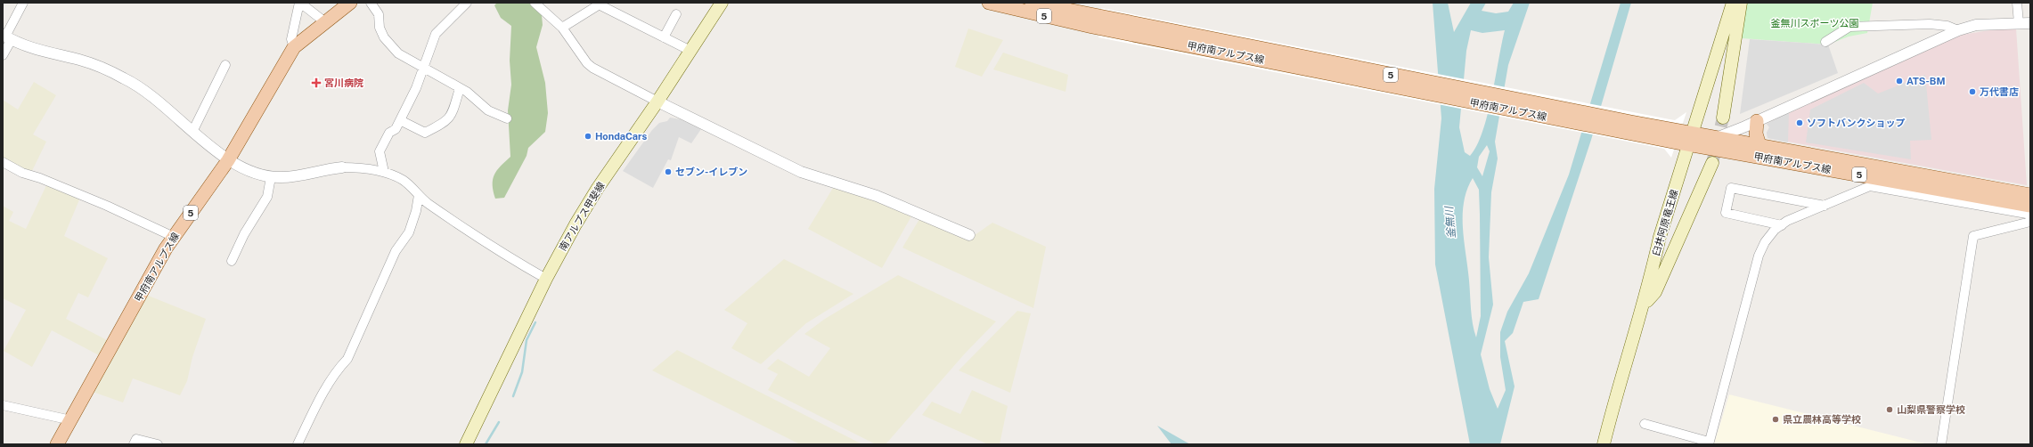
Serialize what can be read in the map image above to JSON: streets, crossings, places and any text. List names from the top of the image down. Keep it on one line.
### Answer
{"streets":{"main road":["5","甲府南アルプス線","南アルプス甲斐線","臼井阿原竜王線"]},"crossings":[["甲府南アルプス線","臼井阿原竜王線"]],"water":["釜無川"],"parks":["釜無川スポーツ公園"],"places":{"other":["ATS-BM","万代書店","ソフトバンクショップ","HondaCars","セブン-イレブン","山梨県警察学校","県立農林高等学校"],"health":["宮川病院"]}}
